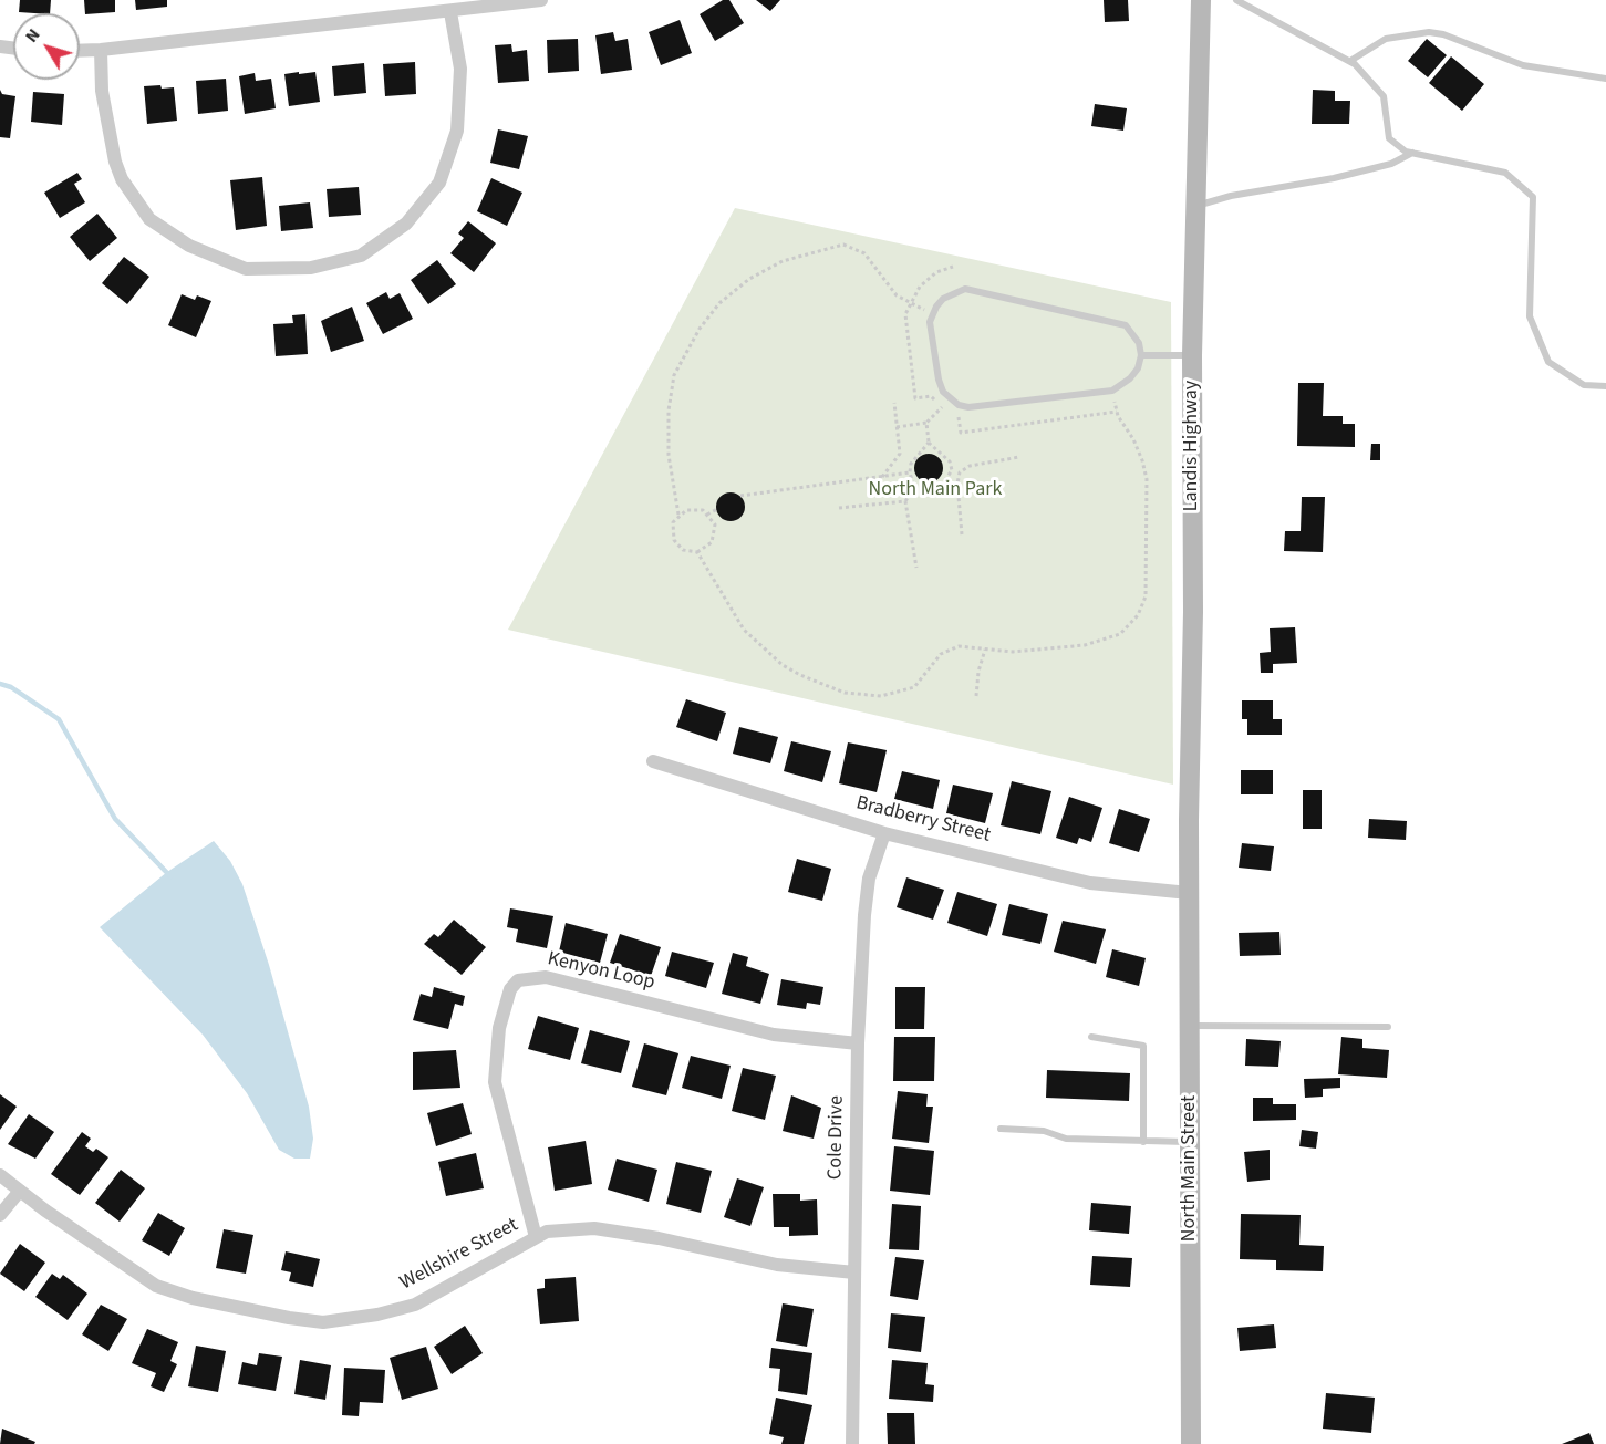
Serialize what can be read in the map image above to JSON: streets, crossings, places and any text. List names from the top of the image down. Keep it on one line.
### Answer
{"streets":{"main road":["Landis Highway","North Main Street"],"street":["Bradberry Street","Kenyon Loop","Cole Drive","Wellshire Street"]},"crossings":[["Landis Highway","Bradberry Street"],["Landis Highway","North Main Street"],["Bradberry Street","Cole Drive"],["Bradberry Street","North Main Street"],["Kenyon Loop","Cole Drive"],["Kenyon Loop","Wellshire Street"],["Cole Drive","Wellshire Street"]],"parks":["North Main Park"],"north":"top left"}
